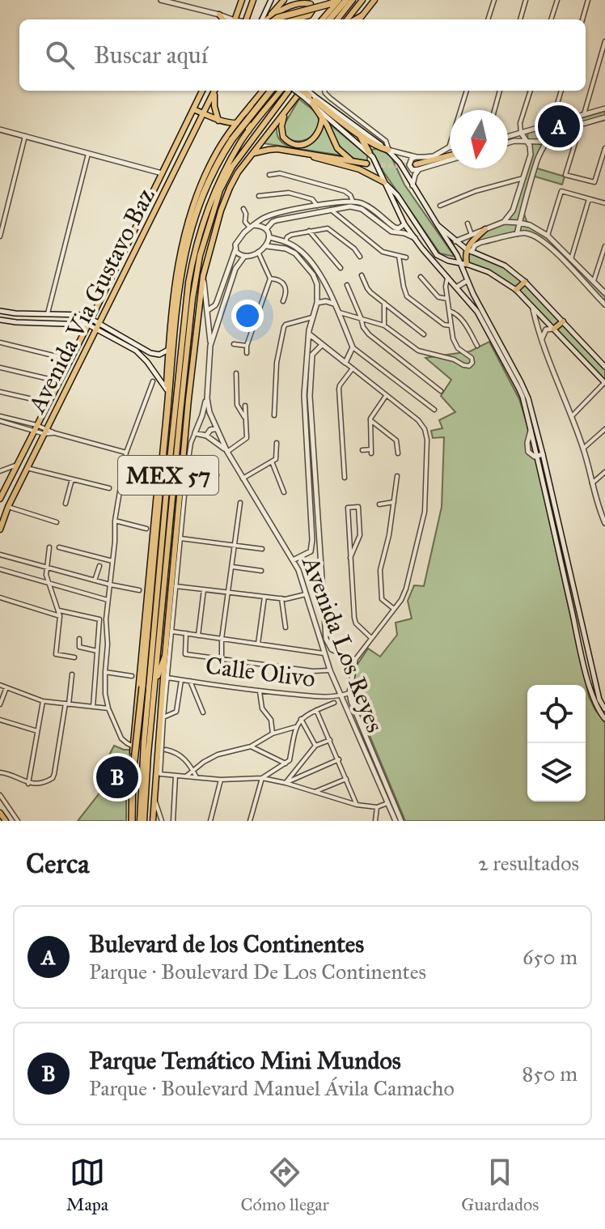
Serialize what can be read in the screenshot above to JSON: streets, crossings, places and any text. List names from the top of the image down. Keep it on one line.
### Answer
{"streets":{"main road":["Avenida Via Gustavo Baz","MEX 57"],"street":["Avenida Los Reyes","Calle Olivo"]},"crossings":[["Avenida Los Reyes","Calle Olivo"]],"north":"bottom","page":{"search":"Buscar aquí","pins":["A","B"],"heading":["Cerca","2 resultados"],"list":[{"mark":"A","name":"Bulevard de los Continentes","note":"Parque · Boulevard De Los Continentes","value":"650 m"},{"mark":"B","name":"Parque Temático Mini Mundos","note":"Parque · Boulevard Manuel Ávila Camacho","value":"850 m"}],"nav":["Mapa","Cómo llegar","Guardados"]}}
